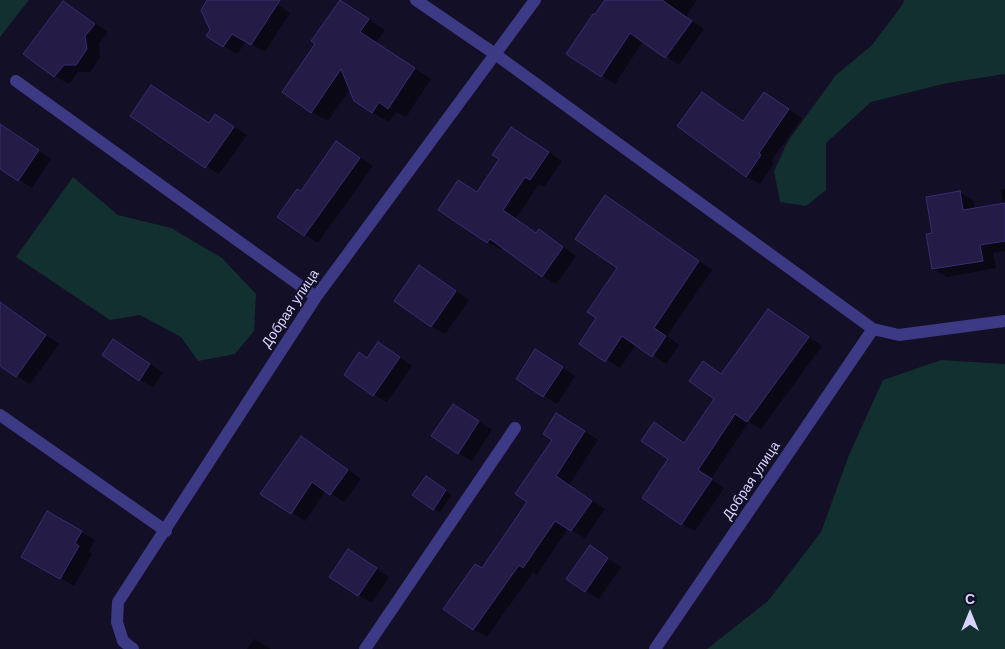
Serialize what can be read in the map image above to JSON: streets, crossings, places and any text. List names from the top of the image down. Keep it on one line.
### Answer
{"streets":{"street":["Добрая улица"]},"north":"top"}
